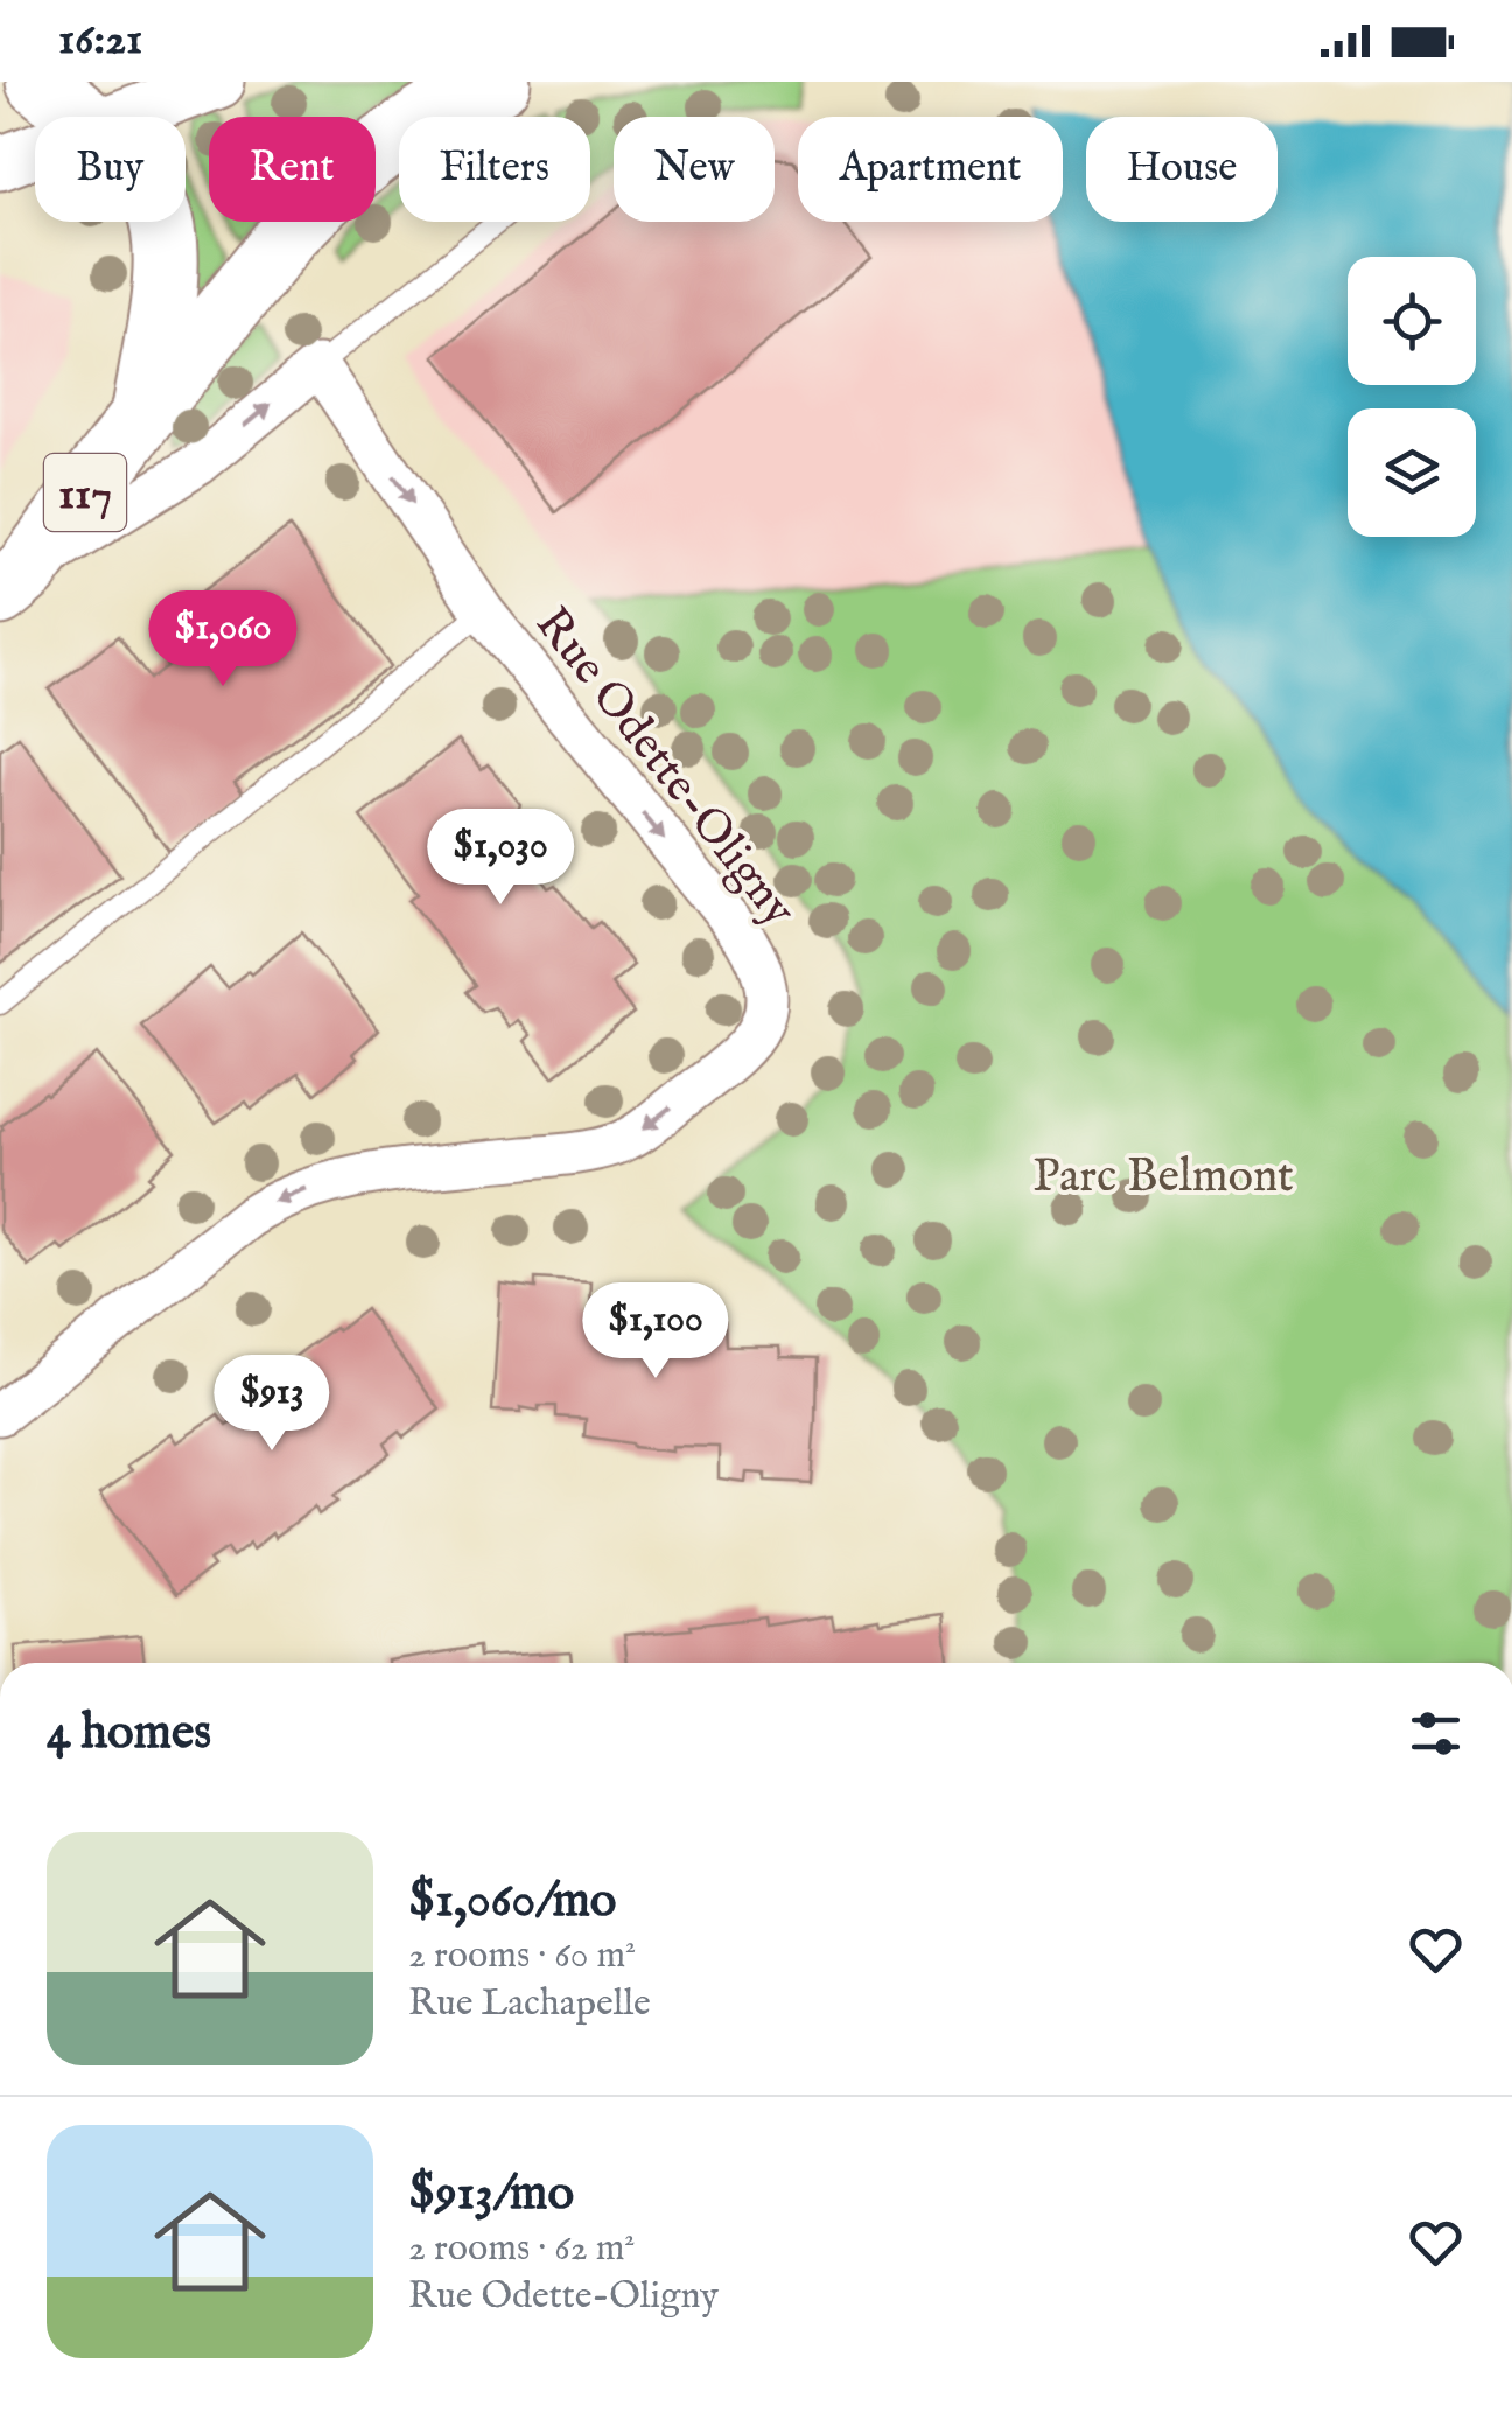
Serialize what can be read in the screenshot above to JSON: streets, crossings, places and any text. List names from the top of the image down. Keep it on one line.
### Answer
{"streets":{"main road":["117"],"street":["Rue Odette-Oligny"]},"parks":["Parc Belmont"],"page":{"status":"16:21","chip":["Buy","Rent","Filters","New","Apartment","House"],"price":["$1,060","$1,030","$1,100","$913"],"heading":"4 homes","list":[{"name":"$1,060/mo","note":"2 rooms · 60 m² · Rue Lachapelle"},{"name":"$913/mo","note":"2 rooms · 62 m² · Rue Odette-Oligny"}]}}
